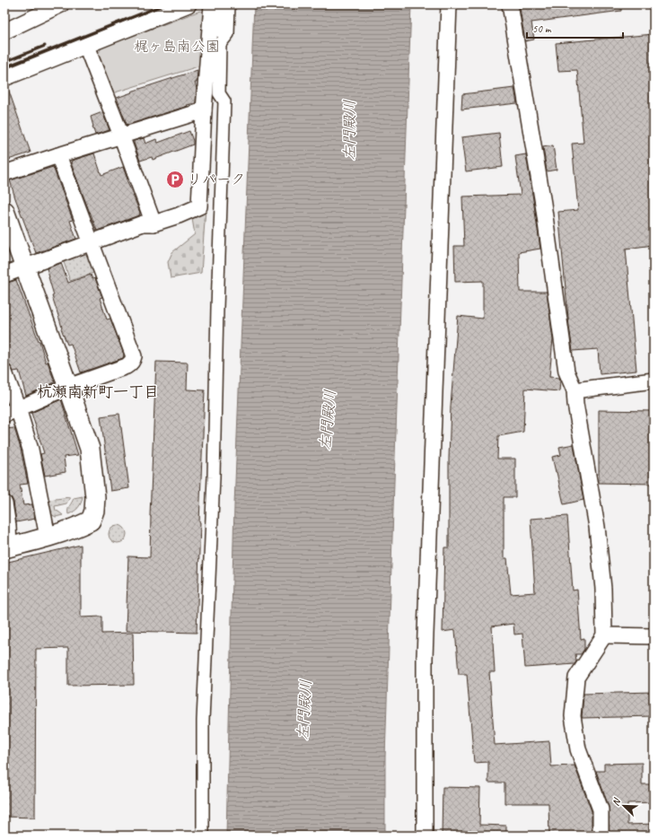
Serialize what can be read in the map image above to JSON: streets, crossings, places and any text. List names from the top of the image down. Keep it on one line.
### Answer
{"districts":["杭瀬南新町一丁目"],"water":["左門殿川"],"parks":["梶ヶ島南公園"],"places":{"parking":["リパーク"]},"scale_bar":"50 m","north":"top left"}
